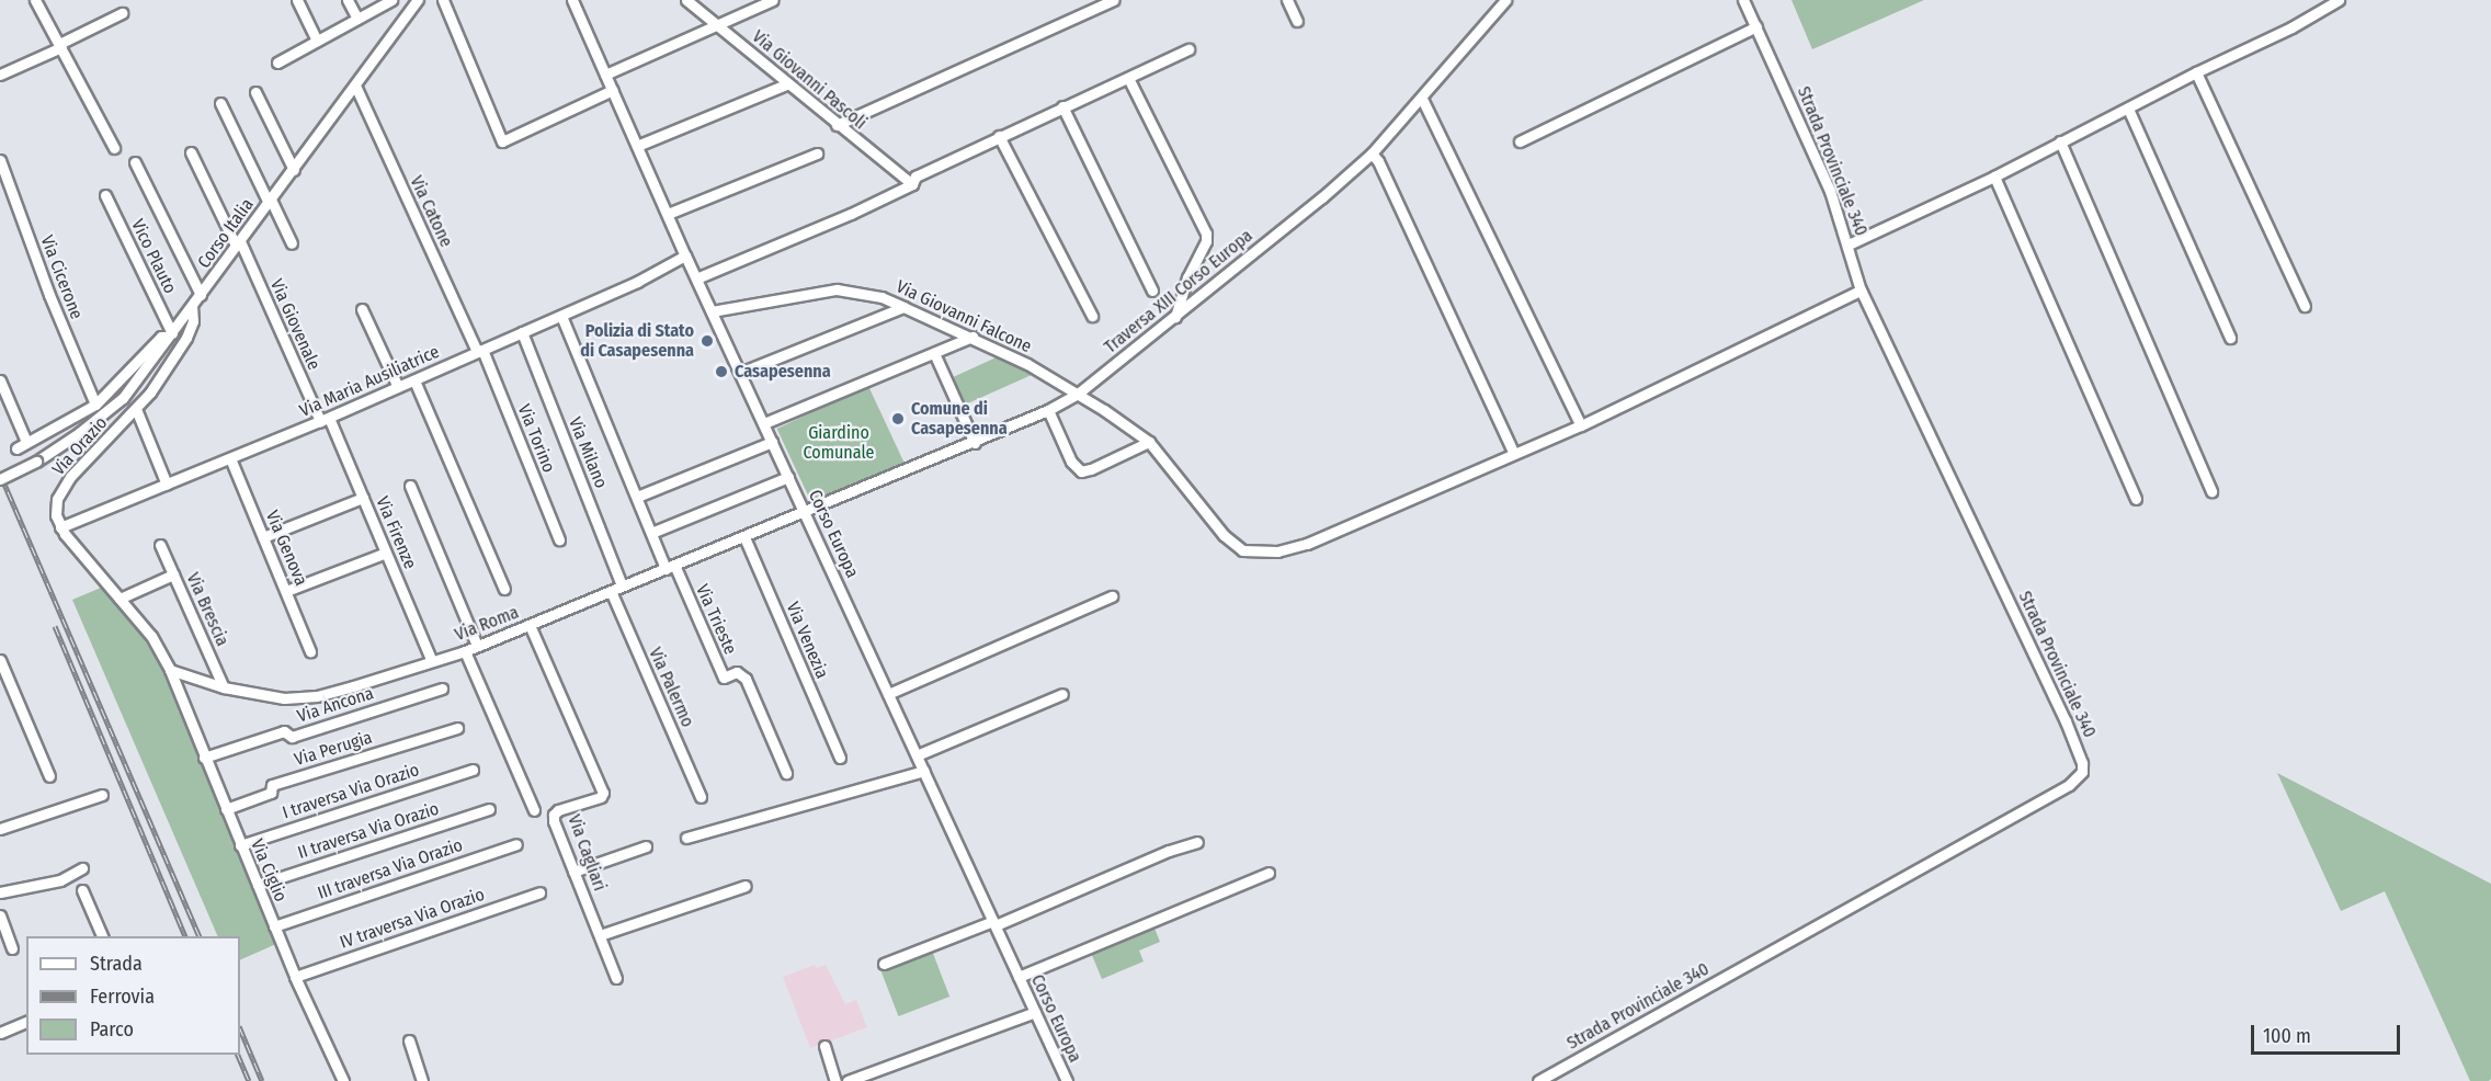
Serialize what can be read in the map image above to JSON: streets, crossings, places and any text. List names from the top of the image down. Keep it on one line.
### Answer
{"streets":{"street":["Via Giovanni Pascoli","Strada Provinciale 340","Via Catone","Corso Italia","Vico Plauto","Via Cicerone","Traversa XIII Corso Europa","Via Giovanni Falcone","Via Giovenale","Via Maria Ausiliatrice","Via Torino","Via Orazio","Via Milano","Via Firenze","Corso Europa","Via Genova","Via Brescia","Via Trieste","Via Roma","Via Venezia","Via Palermo","Via Ancona","Via Perugia","I traversa Via Orazio","II traversa Via Orazio","Via Cagliari","III traversa Via Orazio","Via Ciglio","IV traversa Via Orazio"]},"crossings":[["Strada Provinciale 340","Via Giovanni Falcone"],["Via Catone","Corso Italia"],["Via Catone","Via Maria Ausiliatrice"],["Via Catone","Via Torino"],["Corso Italia","Vico Plauto"],["Corso Italia","Via Giovenale"],["Corso Italia","Via Orazio"],["Traversa XIII Corso Europa","Via Giovanni Falcone"],["Traversa XIII Corso Europa","Corso Europa"],["Traversa XIII Corso Europa","Via Roma"],["Via Giovanni Falcone","Corso Europa"],["Via Giovenale","Via Maria Ausiliatrice"],["Via Giovenale","Via Firenze"],["Via Maria Ausiliatrice","Via Torino"],["Via Maria Ausiliatrice","Via Orazio"],["Via Maria Ausiliatrice","Via Milano"],["Via Maria Ausiliatrice","Via Firenze"],["Via Maria Ausiliatrice","Corso Europa"],["Via Maria Ausiliatrice","Via Genova"],["Via Milano","Via Roma"],["Via Firenze","Via Roma"],["Corso Europa","Via Roma"],["Via Brescia","Via Roma"],["Via Trieste","Via Roma"],["Via Roma","Via Venezia"],["Via Roma","Via Palermo"],["Via Roma","Via Cagliari"],["Via Roma","Via Ciglio"],["Via Ancona","Via Ciglio"],["Via Perugia","Via Ciglio"],["I traversa Via Orazio","Via Ciglio"],["II traversa Via Orazio","Via Ciglio"],["III traversa Via Orazio","Via Ciglio"],["Via Ciglio","IV traversa Via Orazio"]],"parks":["Giardino Comunale"],"places":["Polizia di Stato di Casapesenna","Casapesenna","Comune di Casapesenna"],"legend":["Strada","Ferrovia","Parco"],"scale_bar":"100 m"}
